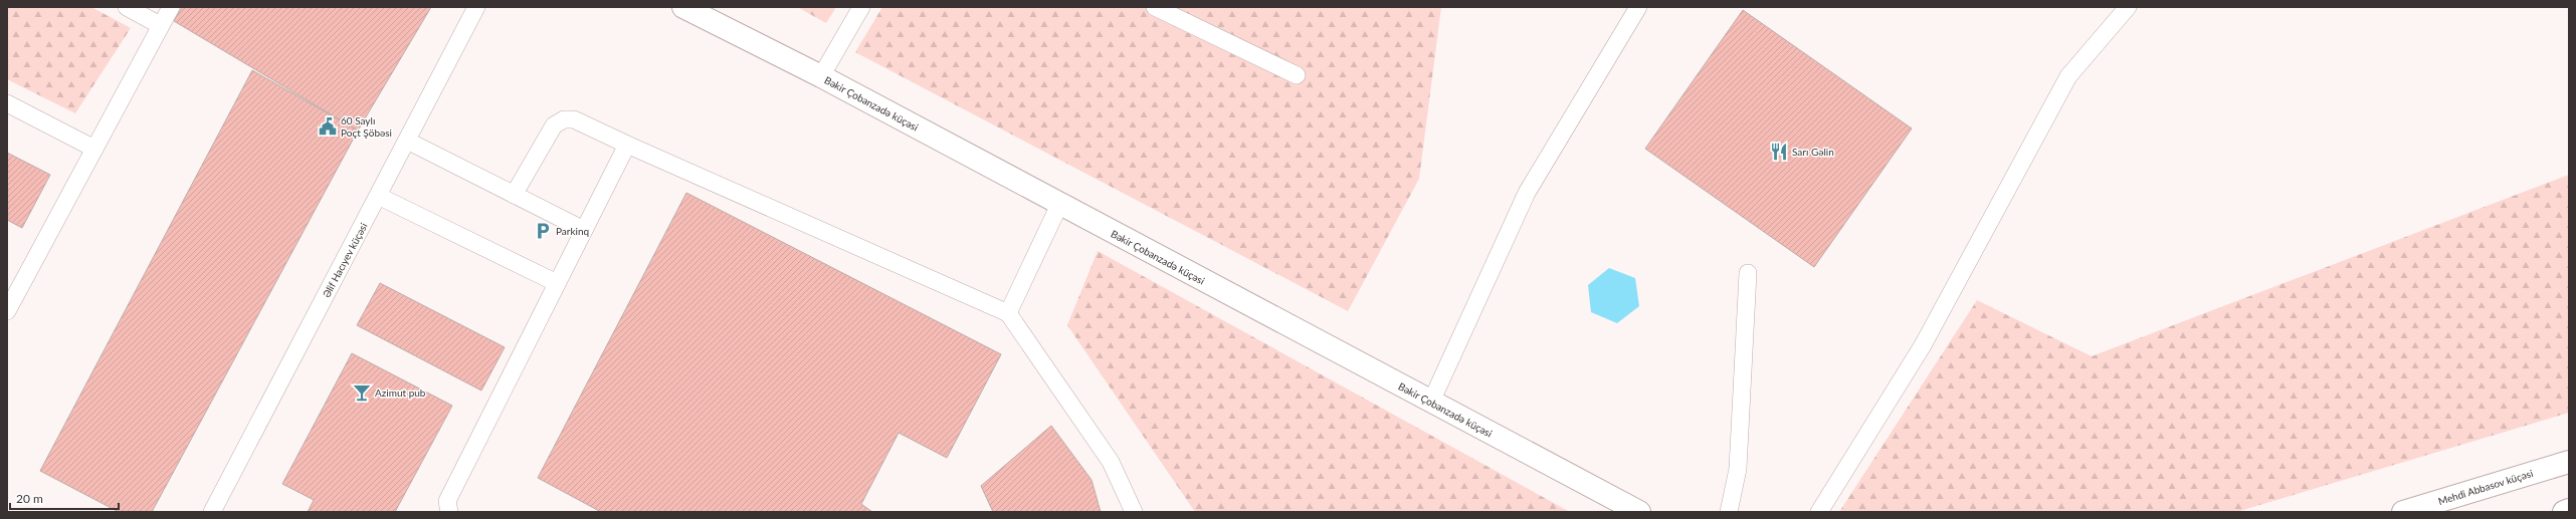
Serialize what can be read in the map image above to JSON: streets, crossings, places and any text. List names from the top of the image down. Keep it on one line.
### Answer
{"streets":{"street":["Bəkir Çobanzadə küçəsi","Mehdi Abbasov küçəsi"],"lane":["Əlif Hacıyev küçəsi"]},"places":{"public building":["60 Saylı Poçt Şöbəsi"],"restaurant":["Sarı Gəlin"],"parking":["Parkinq"],"bar":["Azimut pub"]},"scale_bar":"20 m"}
